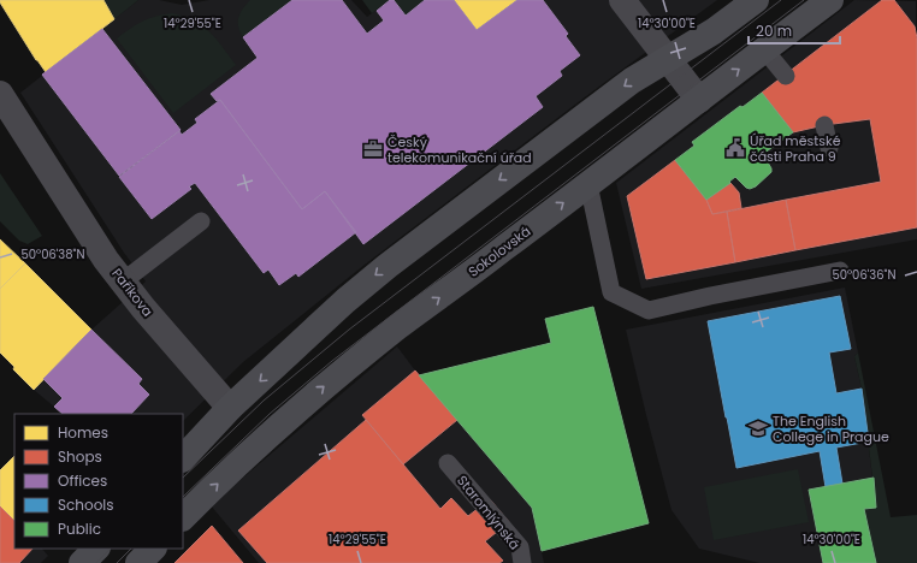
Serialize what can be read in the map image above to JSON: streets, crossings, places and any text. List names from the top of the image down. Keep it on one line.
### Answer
{"streets":{"main road":["Sokolovská"],"street":["Paříkova"],"lane":["Staromlýnská"]},"places":{"public building":["Úřad městské části Praha 9"],"office":["Český telekomunikační úřad"],"school or university":["The English College in Prague"]},"legend":["Homes","Shops","Offices","Schools","Public"],"scale_bar":"20 m","coordinates":["14°30'00\"E","14°29'55\"E","50°06'38\"N","50°06'36\"N"]}
